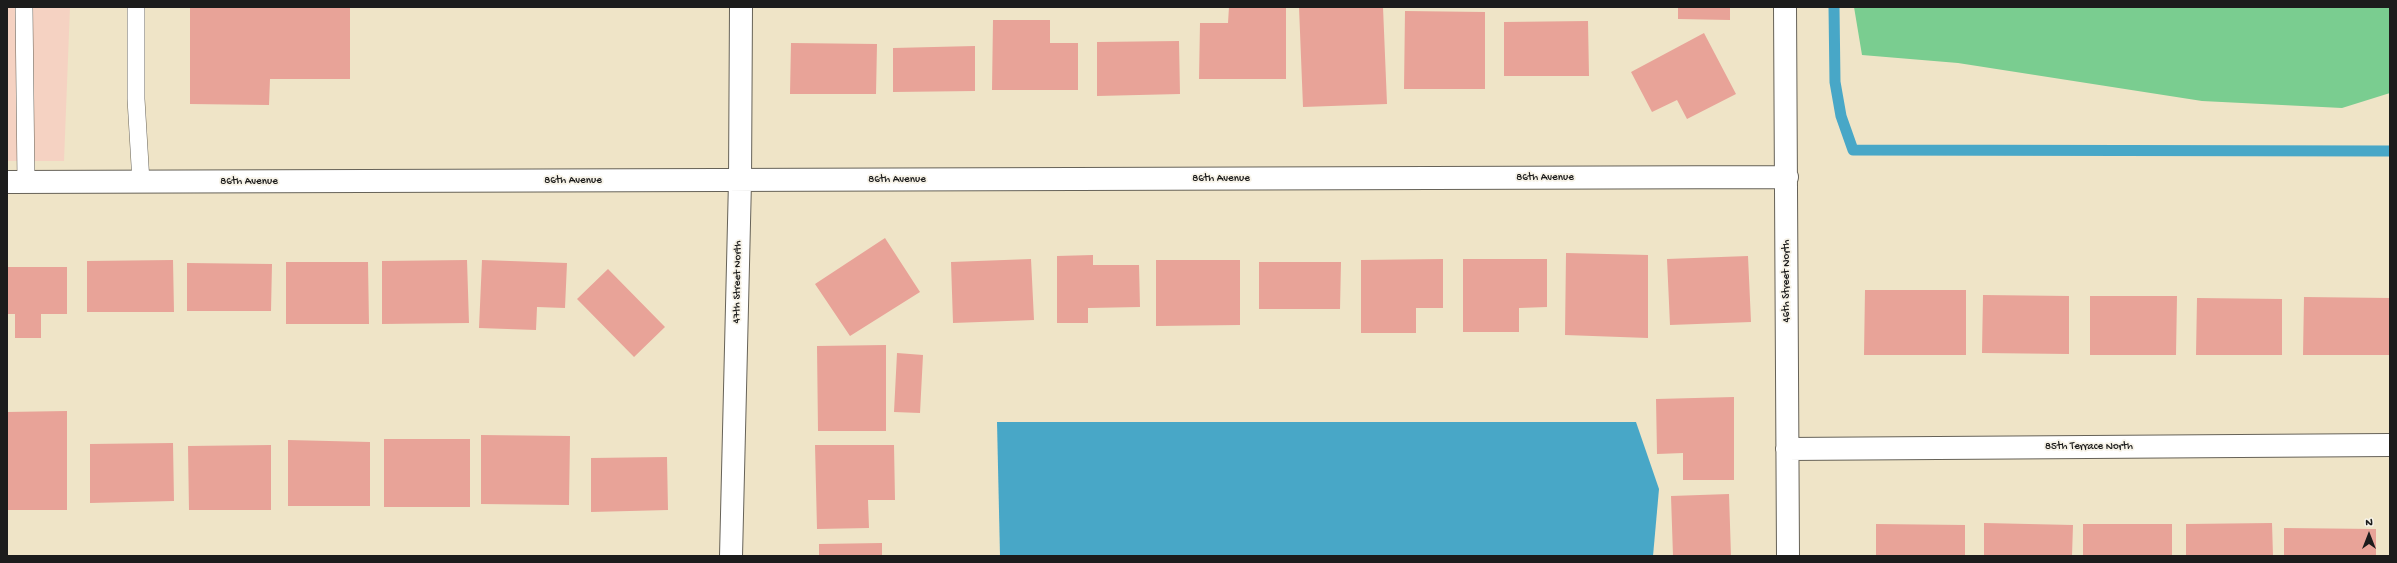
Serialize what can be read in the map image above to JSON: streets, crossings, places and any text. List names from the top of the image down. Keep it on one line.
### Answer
{"streets":{"street":["86th Avenue","46th Street North","47th Street North","85th Terrace North"]},"crossings":[["86th Avenue","46th Street North"],["86th Avenue","47th Street North"],["46th Street North","85th Terrace North"]],"north":"top"}
